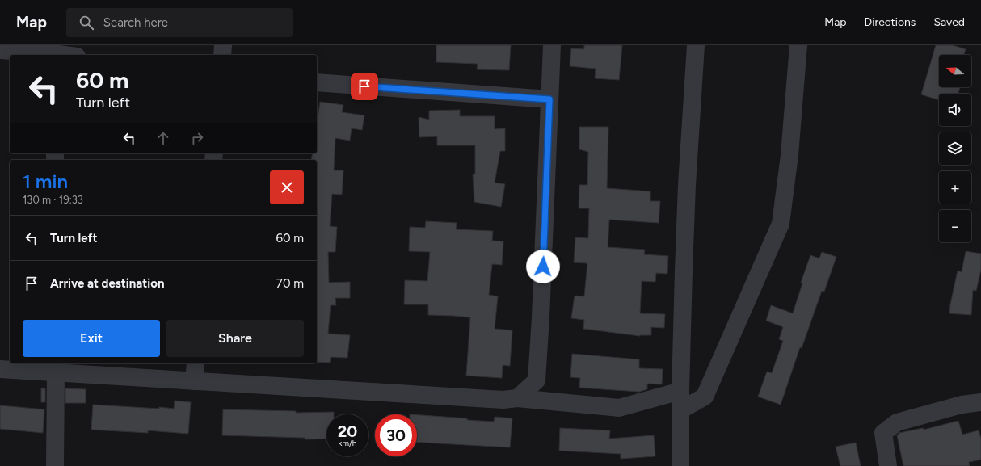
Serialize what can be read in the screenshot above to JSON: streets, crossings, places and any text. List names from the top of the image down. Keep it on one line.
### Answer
{"north":"left","page":{"header":"Map","search":"Search here","nav":["Map","Directions","Saved"],"map_buttons":["+","−"],"turn":["60 m","Turn left"],"heading":["1 min","130 m · 19:33"],"list":[{"name":"Turn left","value":"60 m"},{"name":"Arrive at destination","value":"70 m"}],"buttons":["Exit","Share"],"speed":"20 km/h","limit":"30"}}
